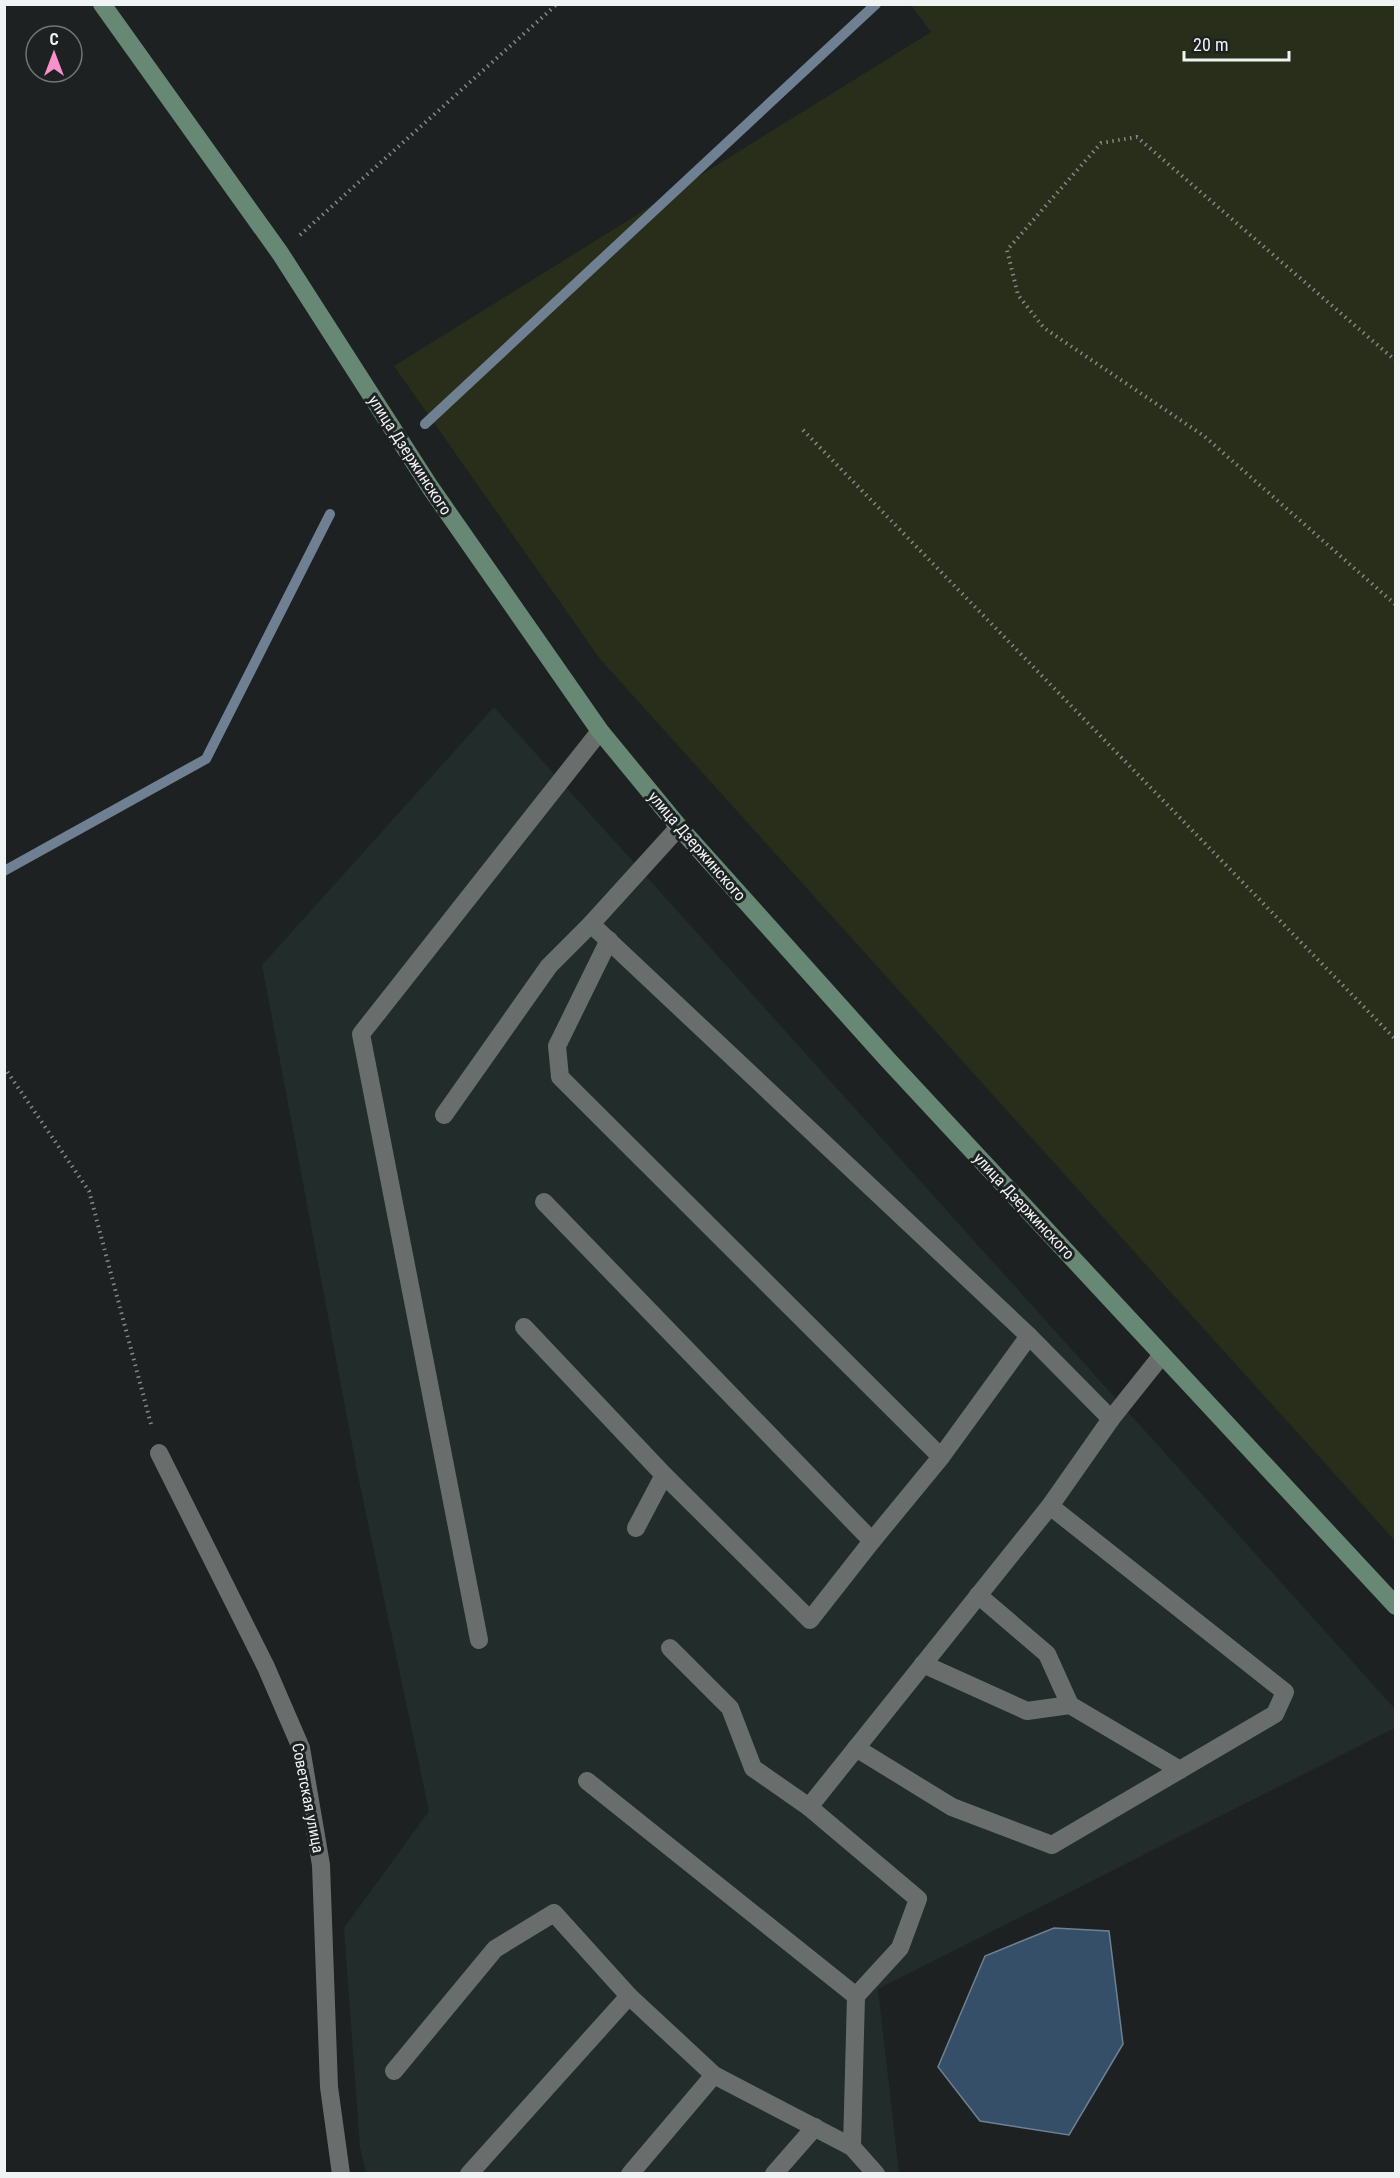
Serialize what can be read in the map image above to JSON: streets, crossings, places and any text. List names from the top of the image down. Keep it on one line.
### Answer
{"streets":{"street":["улица Дзержинского","Советская улица"]},"scale_bar":"20 m","north":"top"}
